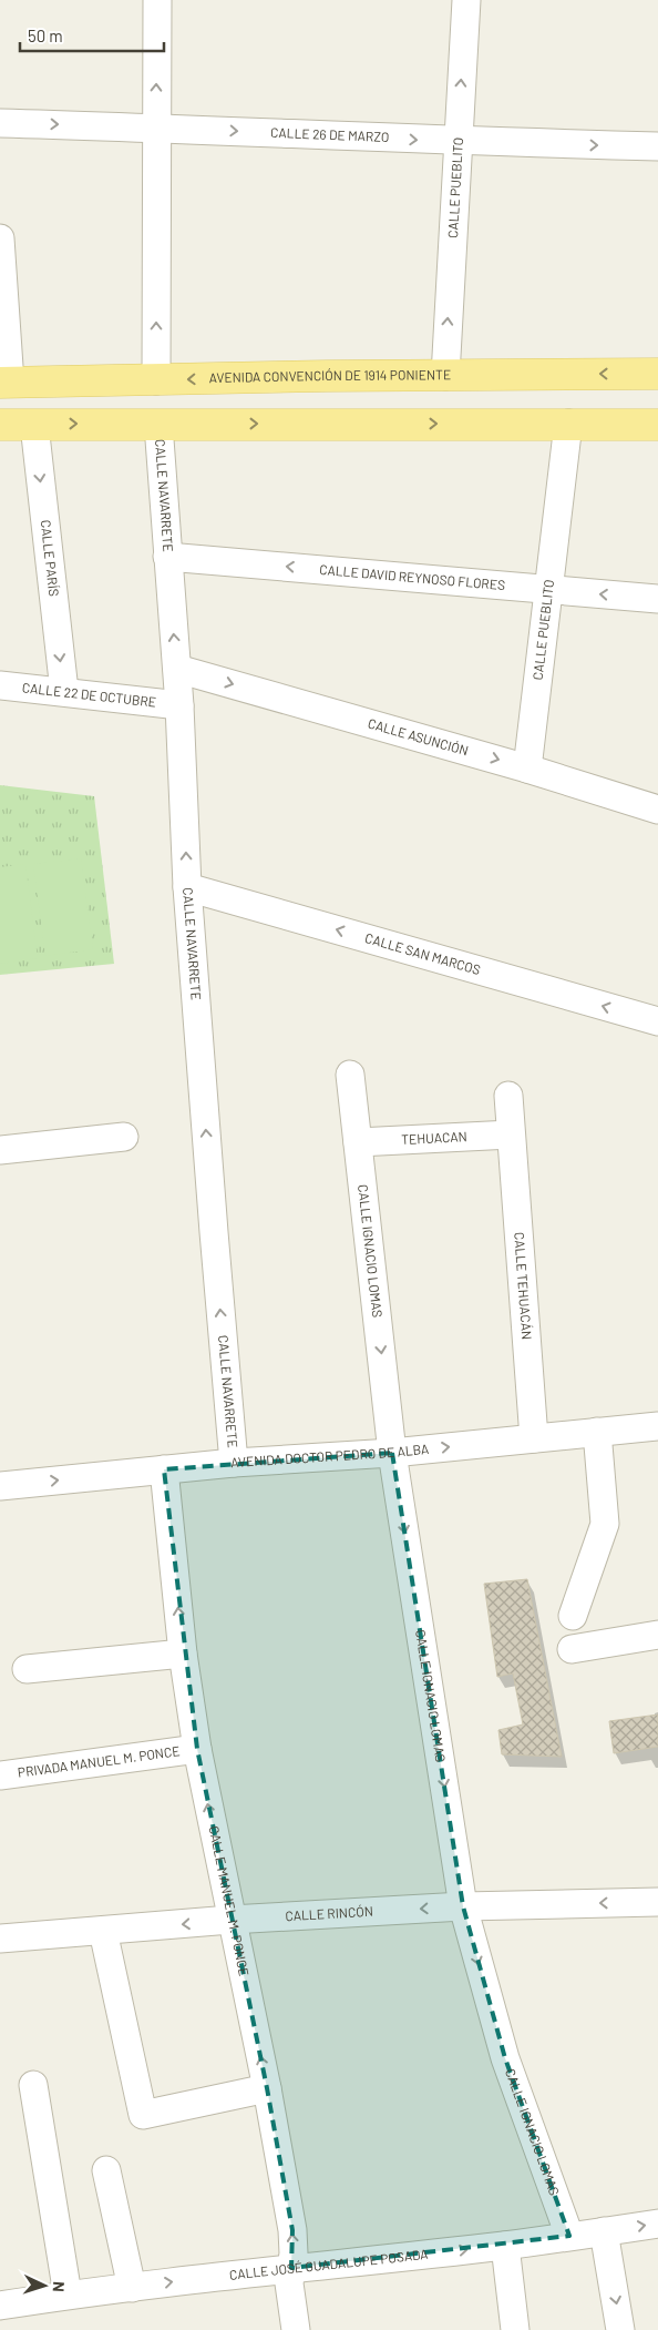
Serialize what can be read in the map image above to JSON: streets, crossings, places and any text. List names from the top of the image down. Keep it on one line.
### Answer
{"streets":{"main road":["AVENIDA CONVENCIÓN DE 1914 PONIENTE"],"street":["CALLE 26 DE MARZO","CALLE PUEBLITO","CALLE NAVARRETE","CALLE PARÍS","CALLE DAVID REYNOSO FLORES","CALLE 22 DE OCTUBRE","CALLE ASUNCIÓN","CALLE SAN MARCOS","TEHUACAN","CALLE IGNACIO LOMAS","CALLE TEHUACÁN","AVENIDA DOCTOR PEDRO DE ALBA","PRIVADA MANUEL M. PONCE","CALLE MANUEL M. PONCE","CALLE RINCÓN","CALLE JOSÉ GUADALUPE POSADA"]},"crossings":[["CALLE 26 DE MARZO","CALLE PUEBLITO"],["CALLE PUEBLITO","AVENIDA CONVENCIÓN DE 1914 PONIENTE"],["CALLE PUEBLITO","CALLE DAVID REYNOSO FLORES"],["CALLE PUEBLITO","CALLE ASUNCIÓN"],["CALLE NAVARRETE","CALLE DAVID REYNOSO FLORES"],["CALLE NAVARRETE","CALLE 22 DE OCTUBRE"],["CALLE NAVARRETE","CALLE ASUNCIÓN"],["CALLE NAVARRETE","CALLE SAN MARCOS"],["CALLE NAVARRETE","AVENIDA DOCTOR PEDRO DE ALBA"],["CALLE PARÍS","CALLE 22 DE OCTUBRE"],["TEHUACAN","CALLE IGNACIO LOMAS"],["TEHUACAN","CALLE TEHUACÁN"],["CALLE IGNACIO LOMAS","AVENIDA DOCTOR PEDRO DE ALBA"],["CALLE IGNACIO LOMAS","CALLE RINCÓN"],["CALLE IGNACIO LOMAS","CALLE JOSÉ GUADALUPE POSADA"],["CALLE TEHUACÁN","AVENIDA DOCTOR PEDRO DE ALBA"],["AVENIDA DOCTOR PEDRO DE ALBA","CALLE MANUEL M. PONCE"],["PRIVADA MANUEL M. PONCE","CALLE MANUEL M. PONCE"],["CALLE MANUEL M. PONCE","CALLE RINCÓN"],["CALLE MANUEL M. PONCE","CALLE JOSÉ GUADALUPE POSADA"]],"one_way":["CALLE 26 DE MARZO","CALLE PUEBLITO","CALLE NAVARRETE","CALLE PARÍS","CALLE DAVID REYNOSO FLORES","CALLE ASUNCIÓN","CALLE SAN MARCOS","CALLE IGNACIO LOMAS","CALLE RINCÓN","CALLE JOSÉ GUADALUPE POSADA"],"scale_bar":"50 m","north":"right"}
